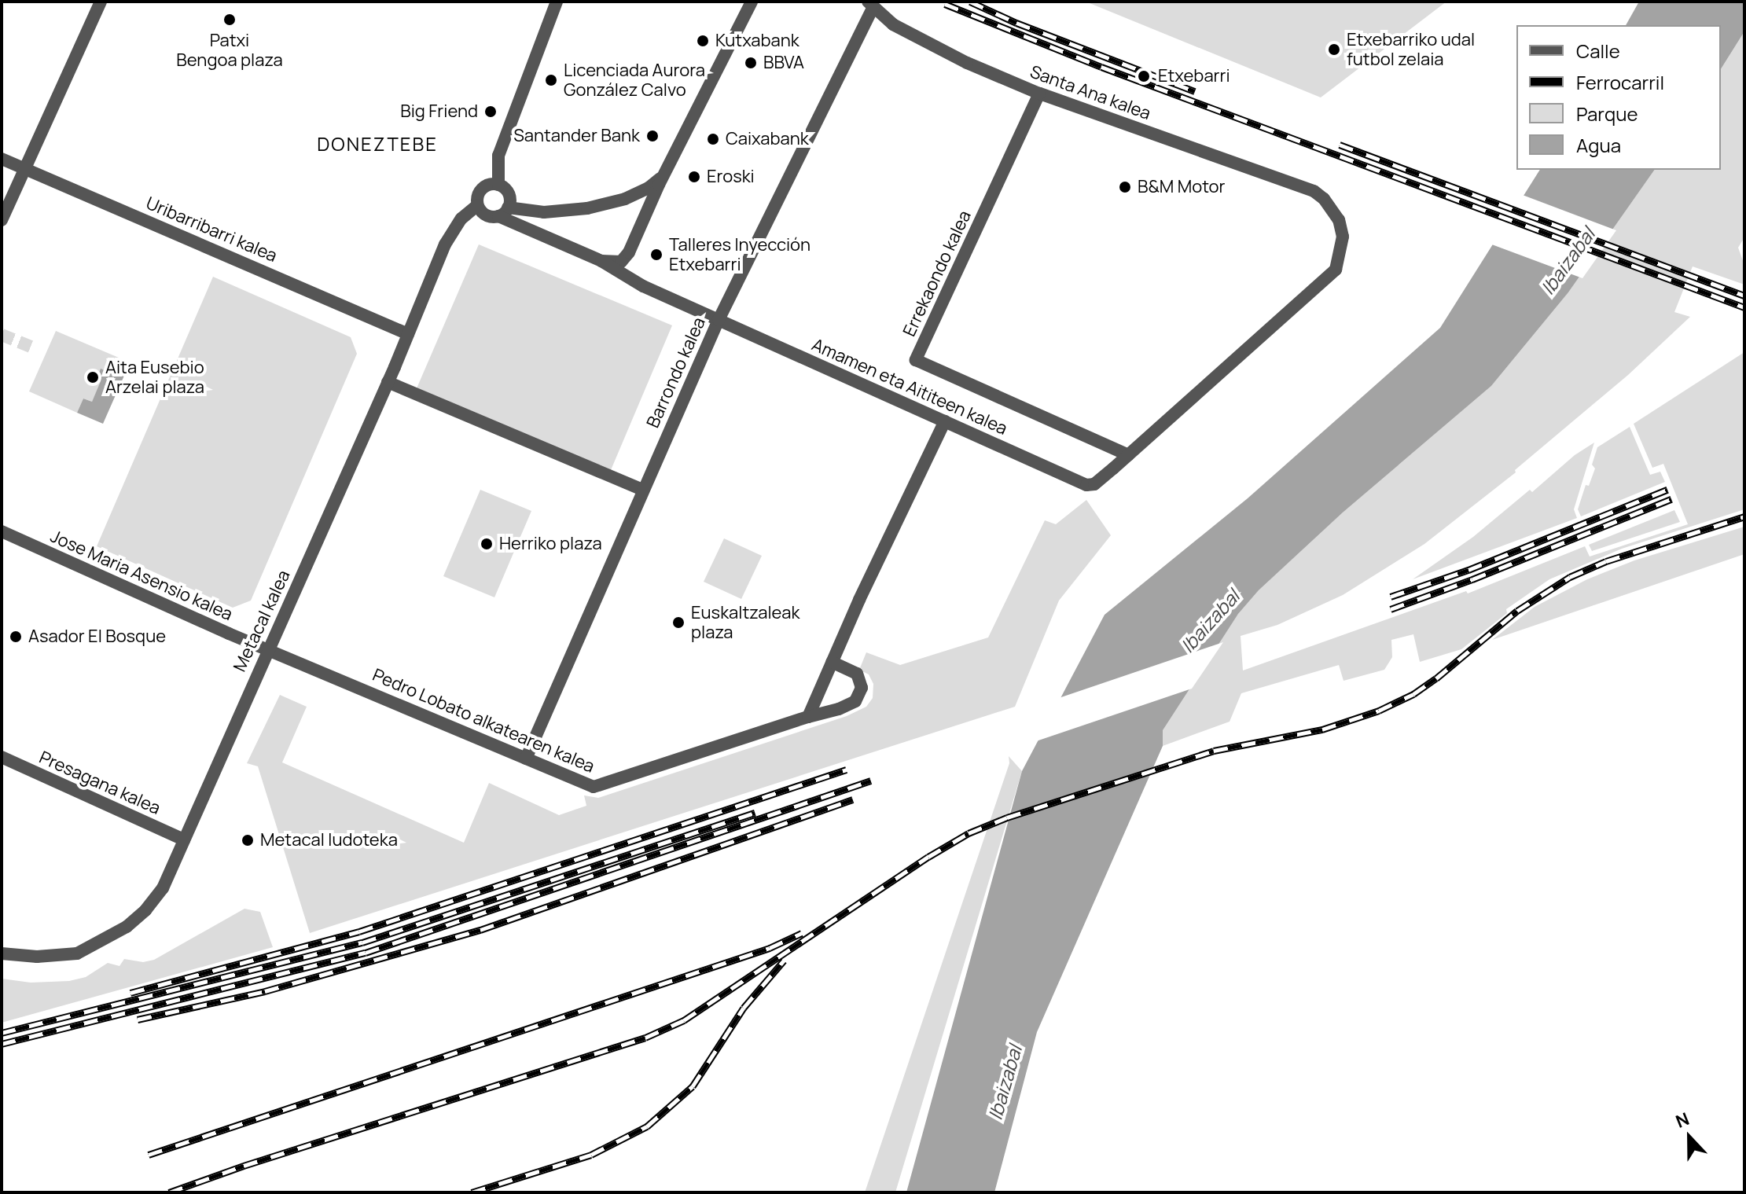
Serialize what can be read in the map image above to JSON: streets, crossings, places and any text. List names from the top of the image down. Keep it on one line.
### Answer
{"streets":{"street":["Santa Ana kalea","Uribarribarri kalea","Errekaondo kalea","Barrondo kalea","Amamen eta Aititeen kalea","Jose Maria Asensio kalea","Metacal kalea","Pedro Lobato alkatearen kalea","Presagana kalea"]},"crossings":[["Santa Ana kalea","Errekaondo kalea"],["Santa Ana kalea","Barrondo kalea"],["Santa Ana kalea","Amamen eta Aititeen kalea"],["Uribarribarri kalea","Metacal kalea"],["Errekaondo kalea","Amamen eta Aititeen kalea"],["Barrondo kalea","Amamen eta Aititeen kalea"],["Barrondo kalea","Pedro Lobato alkatearen kalea"],["Jose Maria Asensio kalea","Metacal kalea"],["Jose Maria Asensio kalea","Pedro Lobato alkatearen kalea"],["Metacal kalea","Pedro Lobato alkatearen kalea"],["Metacal kalea","Presagana kalea"]],"districts":["DONEZTEBE"],"water":["Ibaizabal"],"places":["Patxi Bengoa plaza","Kutxabank","Etxebarriko udal futbol zelaia","BBVA","Etxebarri","Licenciada Aurora González Calvo","Big Friend","Santander Bank","Caixabank","Eroski","B&M Motor","Talleres Inyección Etxebarri","Aita Eusebio Arzelai plaza","Herriko plaza","Euskaltzaleak plaza","Asador El Bosque","Metacal ludoteka"],"legend":["Calle","Ferrocarril","Parque","Agua"],"north":"top"}
